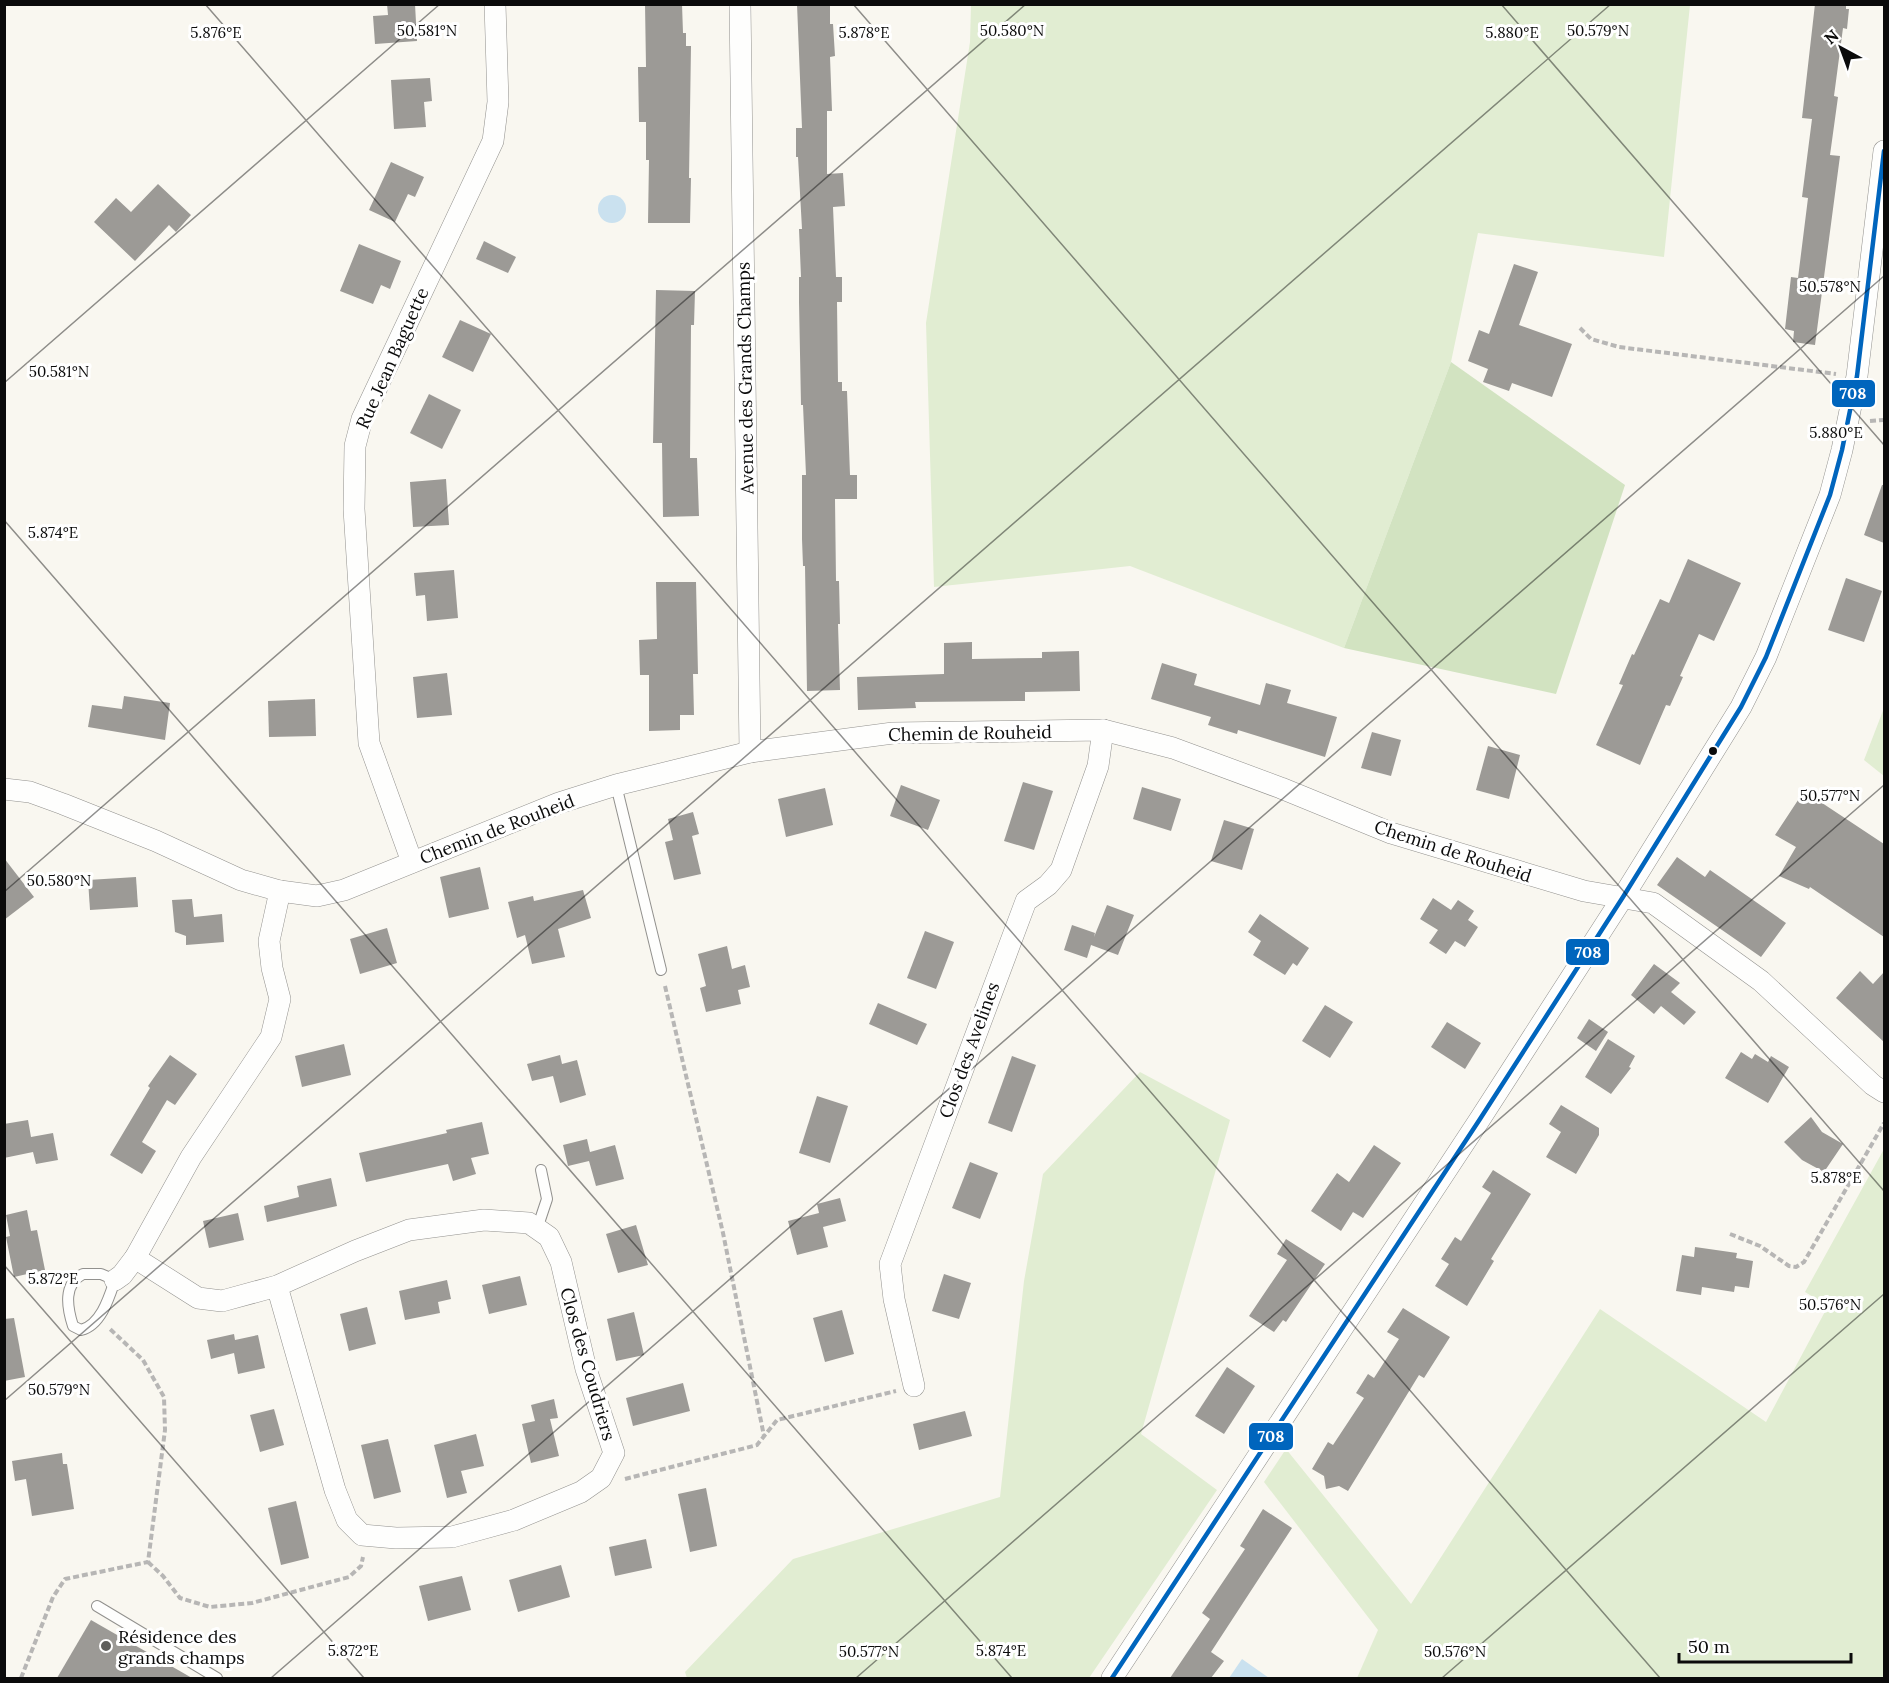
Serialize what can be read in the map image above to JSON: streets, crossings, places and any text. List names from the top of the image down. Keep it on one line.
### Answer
{"streets":{"street":["Rue Jean Baguette","Avenue des Grands Champs","Chemin de Rouheid","Clos des Avelines","Clos des Coudriers"]},"crossings":[["Rue Jean Baguette","Chemin de Rouheid"],["Avenue des Grands Champs","Chemin de Rouheid"],["Chemin de Rouheid","Clos des Avelines"]],"places":["Résidence des grands champs"],"lines":["transit line 708"],"scale_bar":"50 m","north":"top left","coordinates":["50.581°N","50.580°N","50.579°N","5.878°E","5.880°E","5.876°E","50.578°N","5.874°E","50.577°N","5.872°E","50.576°N"]}
